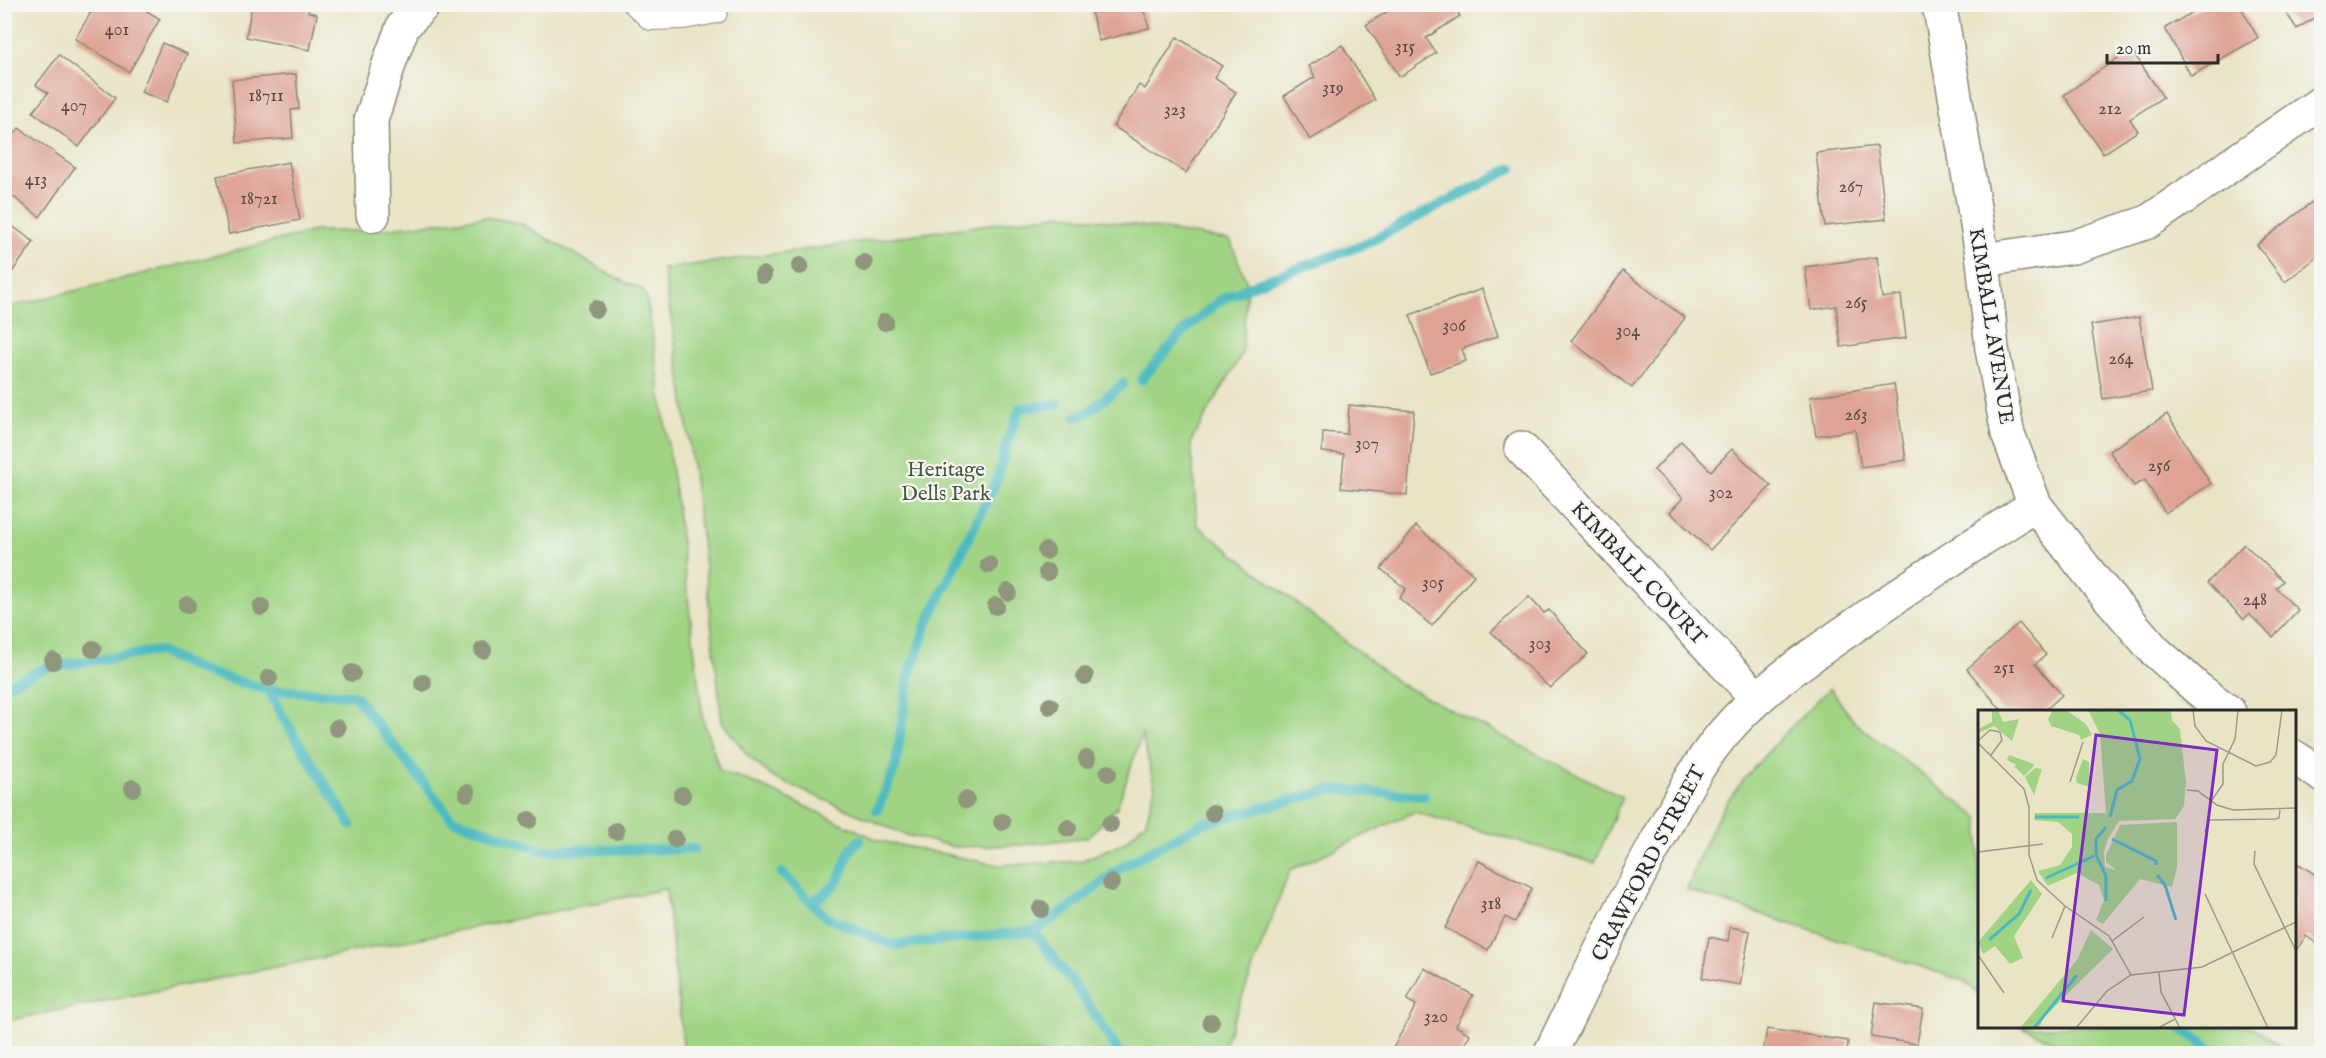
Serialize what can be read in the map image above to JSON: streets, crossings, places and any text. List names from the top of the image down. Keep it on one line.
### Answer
{"streets":{"street":["KIMBALL AVENUE","KIMBALL COURT","CRAWFORD STREET"]},"crossings":[["KIMBALL AVENUE","CRAWFORD STREET"],["KIMBALL COURT","CRAWFORD STREET"]],"parks":["Heritage Dells Park"],"house_numbers":["401","315","319","18711","407","212","323","413","267","18721","265","306","304","264","263","307","256","302","305","248","303","251","318","320"],"scale_bar":"20 m"}
